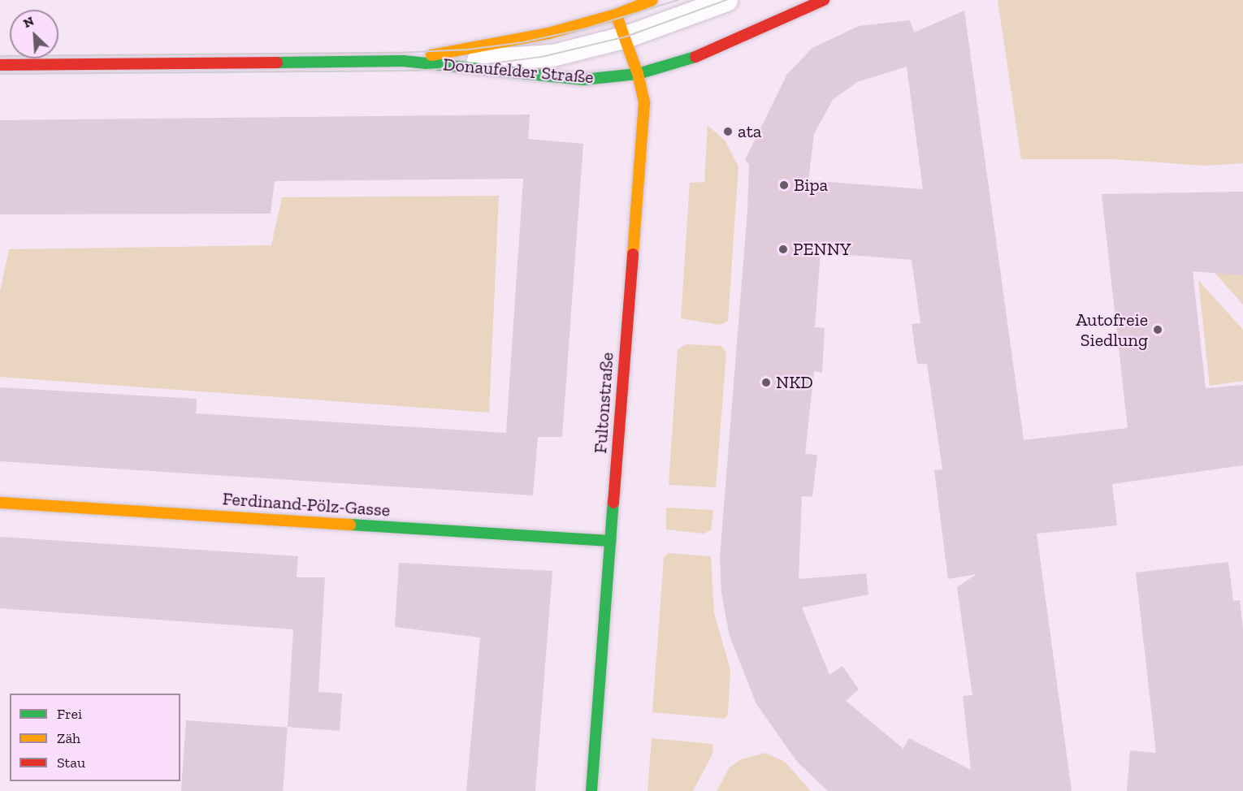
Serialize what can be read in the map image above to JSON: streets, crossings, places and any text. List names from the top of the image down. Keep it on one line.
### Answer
{"streets":{"street":["Donaufelder Straße","Fultonstraße","Ferdinand-Pölz-Gasse"]},"crossings":[["Donaufelder Straße","Fultonstraße"],["Fultonstraße","Ferdinand-Pölz-Gasse"]],"places":["ata","Bipa","PENNY","Autofreie Siedlung","NKD"],"legend":["Frei","Zäh","Stau"],"north":"top left"}
